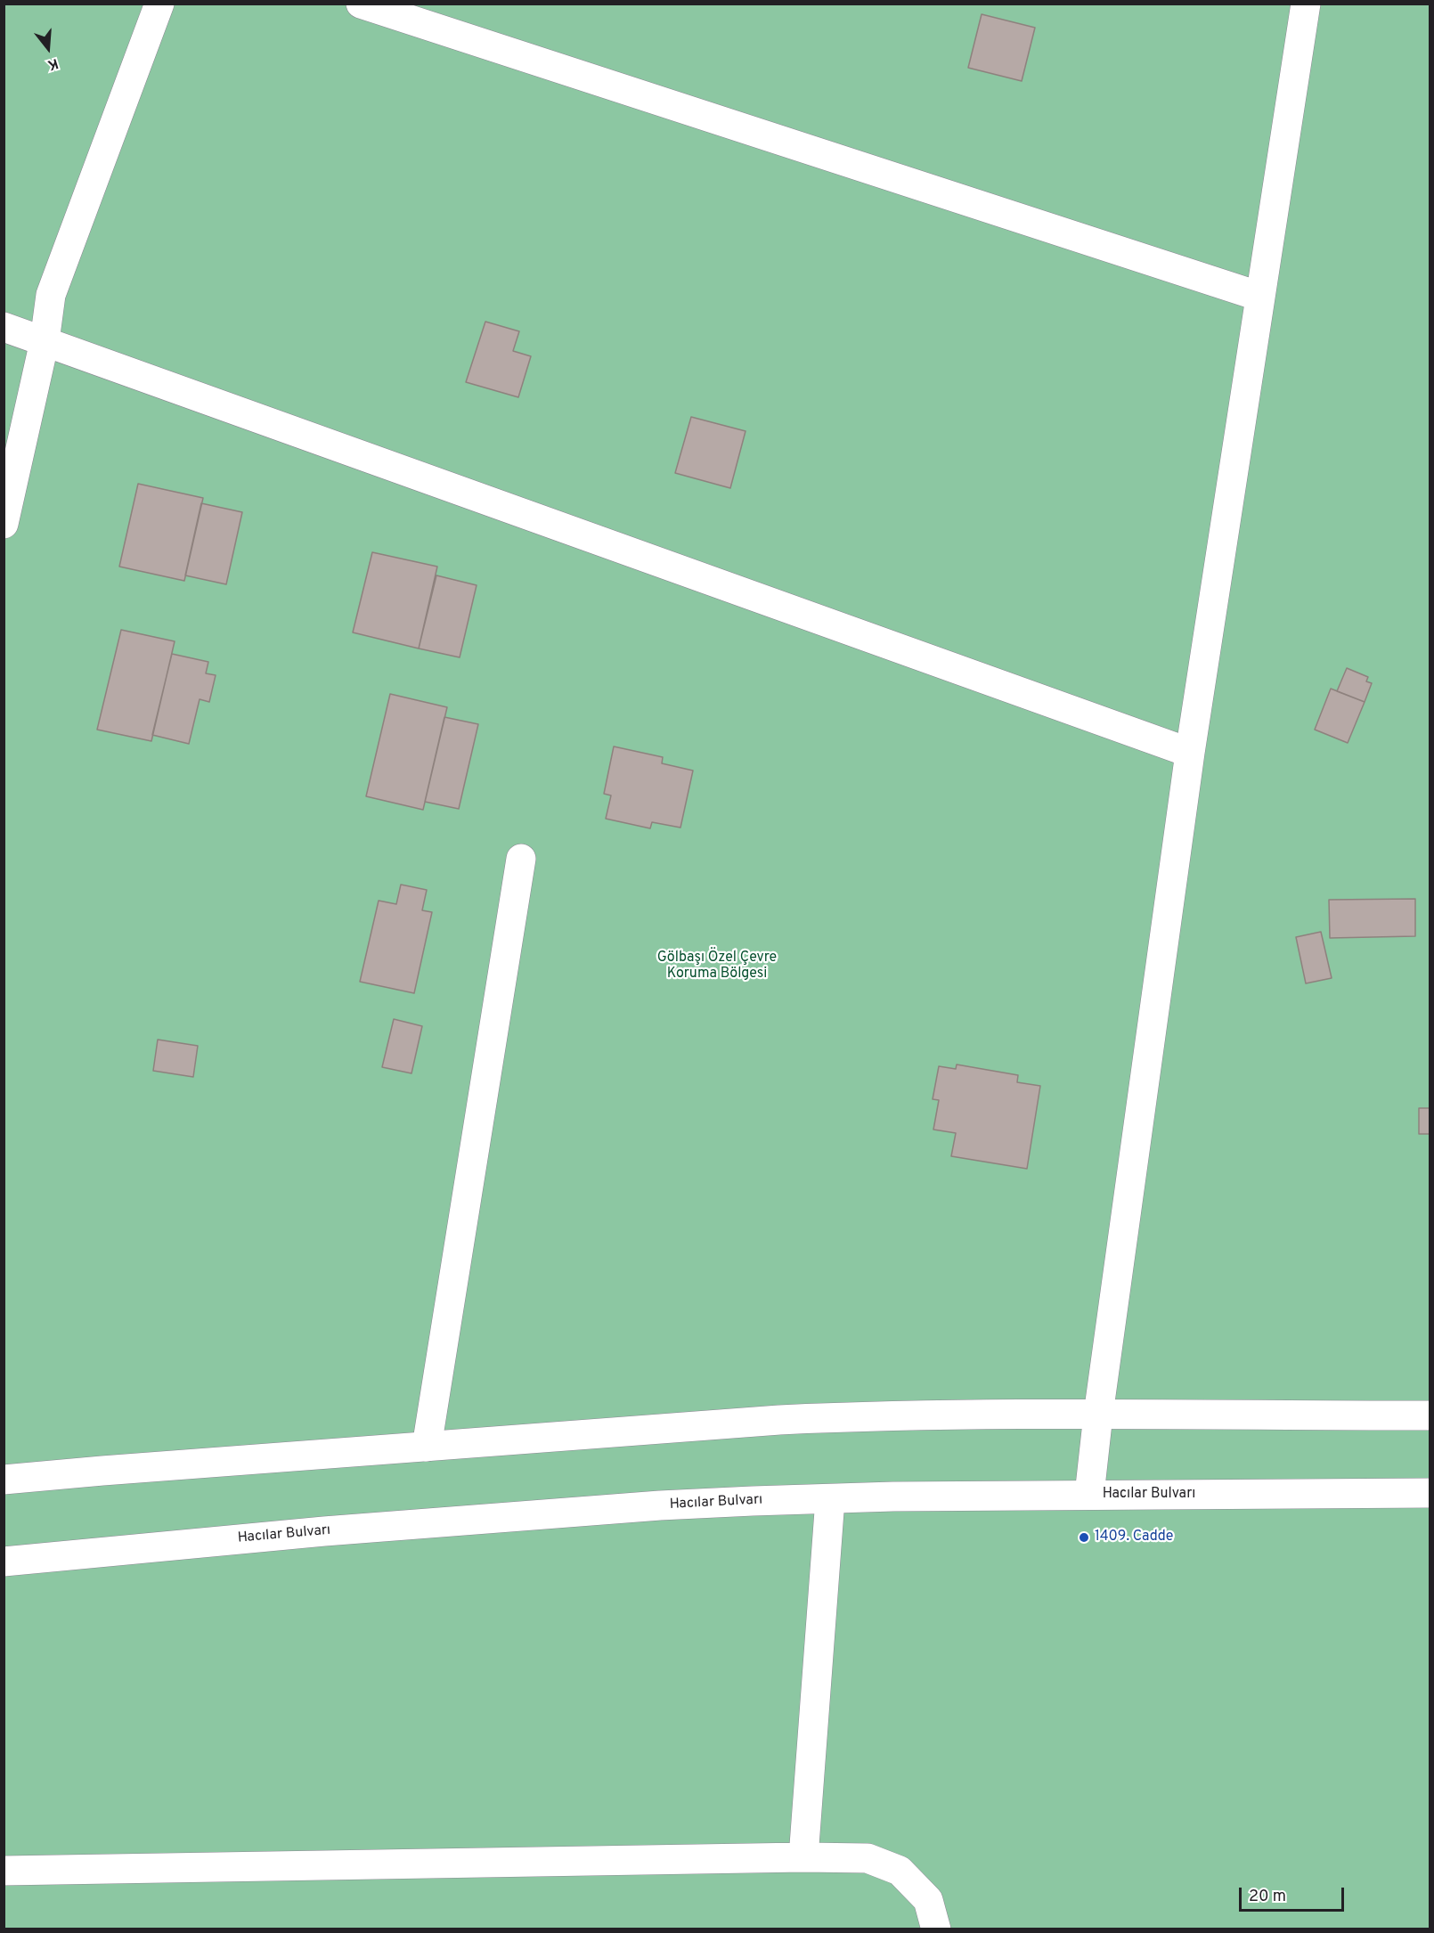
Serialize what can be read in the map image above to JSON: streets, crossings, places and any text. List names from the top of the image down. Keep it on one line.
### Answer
{"streets":{"street":["Hacılar Bulvarı"]},"parks":["Gölbaşı Özel Çevre Koruma Bölgesi"],"places":["1409. Cadde"],"scale_bar":"20 m","north":"bottom"}
